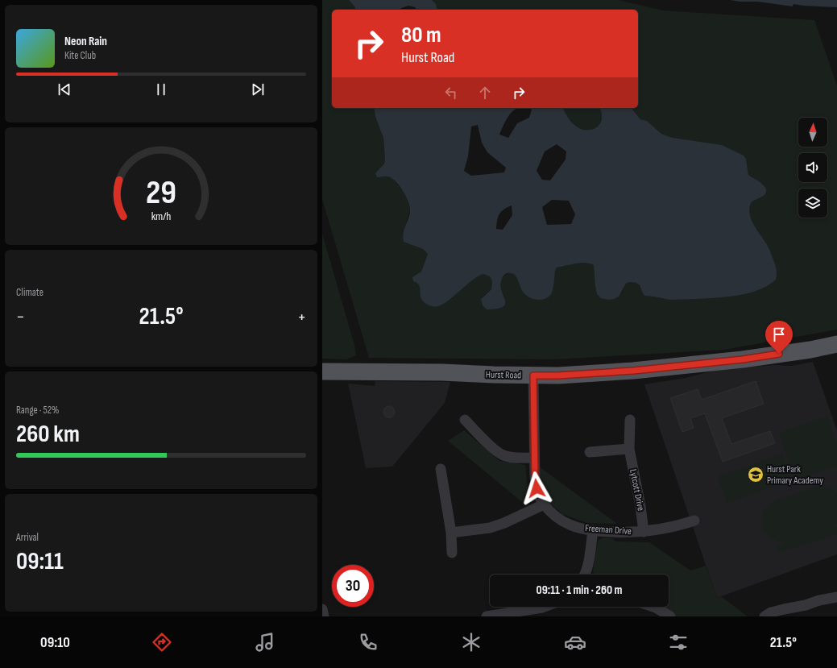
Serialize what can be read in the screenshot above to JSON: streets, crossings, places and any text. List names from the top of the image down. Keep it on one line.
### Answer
{"streets":{"main road":["Hurst Road"],"street":["Lytcott Drive","Freeman Drive"]},"crossings":[["Hurst Road","Freeman Drive"],["Lytcott Drive","Freeman Drive"]],"places":{"school or university":["Hurst Park Primary Academy"]},"north":"top","page":{"turn":["80 m","Hurst Road"],"song":["Neon Rain","Kite Club"],"tile":["Climate",["Range · 52%","260 km"],["Arrival","09:11"]],"heat":["−","21.5°","+"],"limit":"30","trip":"09:11 · 1 min · 260 m","tabs":["09:10","21.5°"],"gauge":["29","km/h"]}}
